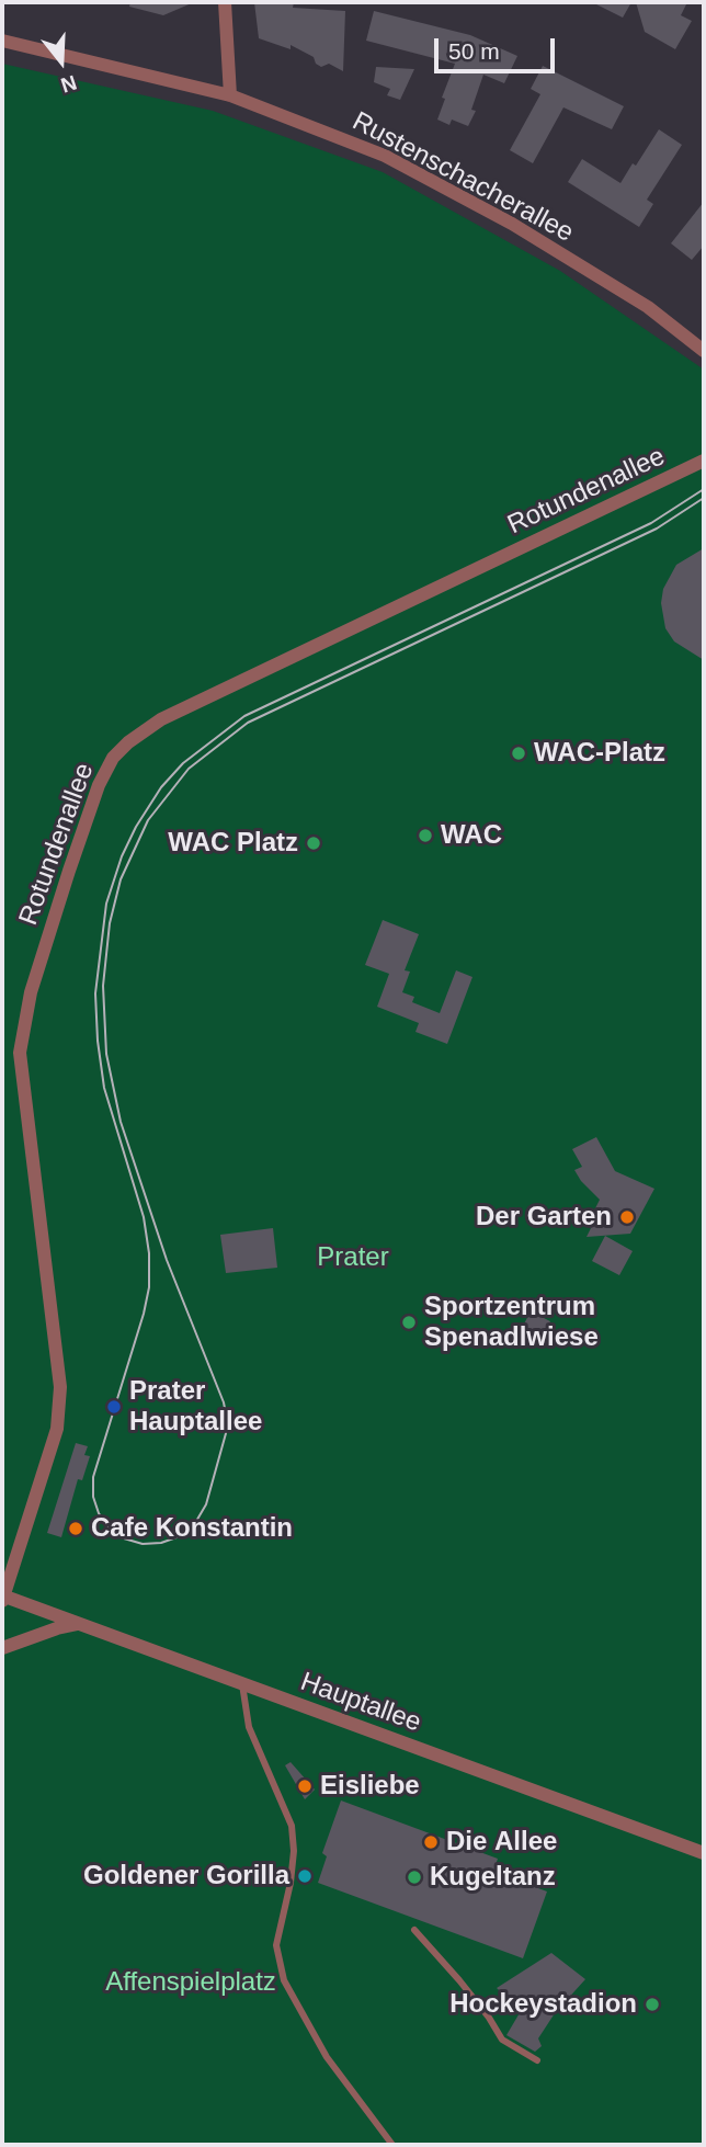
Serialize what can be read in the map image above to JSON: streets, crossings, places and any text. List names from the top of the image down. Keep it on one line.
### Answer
{"streets":{"street":["Rustenschacherallee","Rotundenallee","Hauptallee"]},"crossings":[["Rotundenallee","Hauptallee"]],"parks":["Prater","Affenspielplatz"],"places":["WAC-Platz","WAC","WAC Platz","Der Garten","Sportzentrum Spenadlwiese","Prater Hauptallee","Cafe Konstantin","Eisliebe","Die Allee","Goldener Gorilla","Kugeltanz","Hockeystadion"],"scale_bar":"50 m","north":"bottom"}
